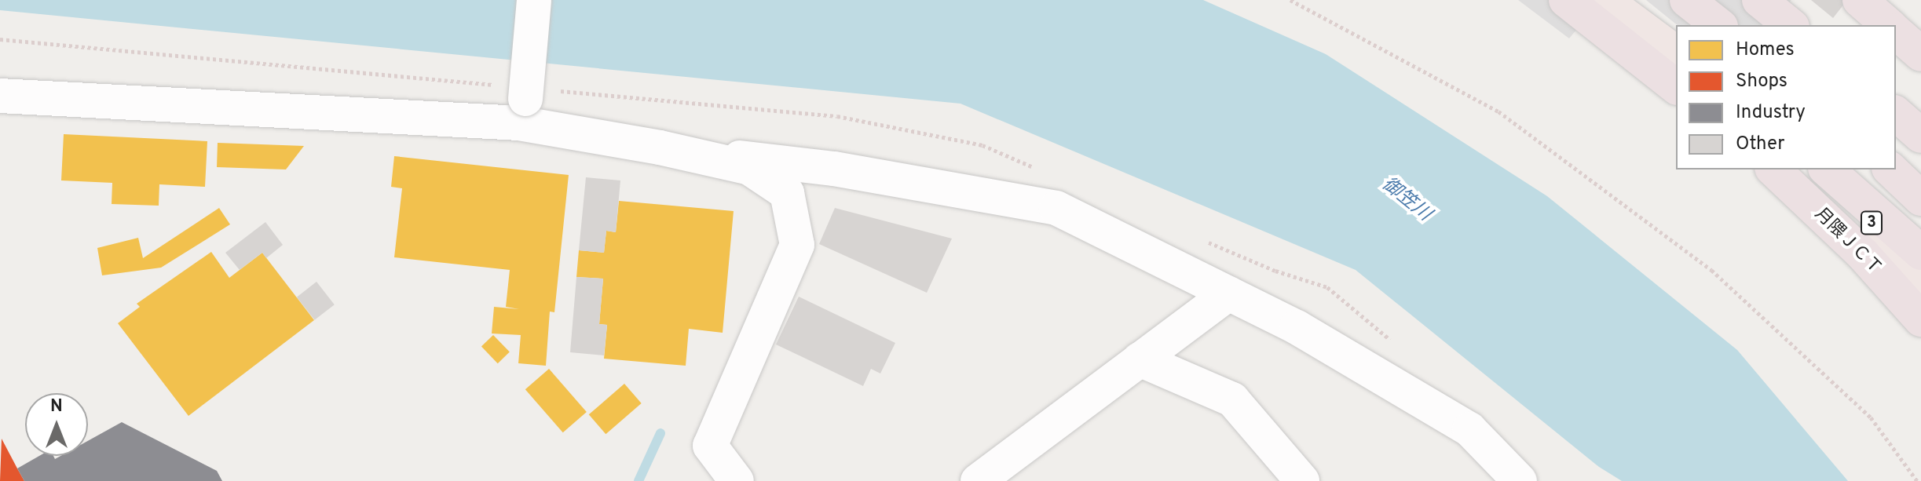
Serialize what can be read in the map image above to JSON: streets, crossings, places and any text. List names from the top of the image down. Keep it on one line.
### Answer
{"streets":{"highway":["3","月隈ＪＣＴ"]},"water":["御笠川"],"legend":["Homes","Shops","Industry","Other"],"north":"top"}
